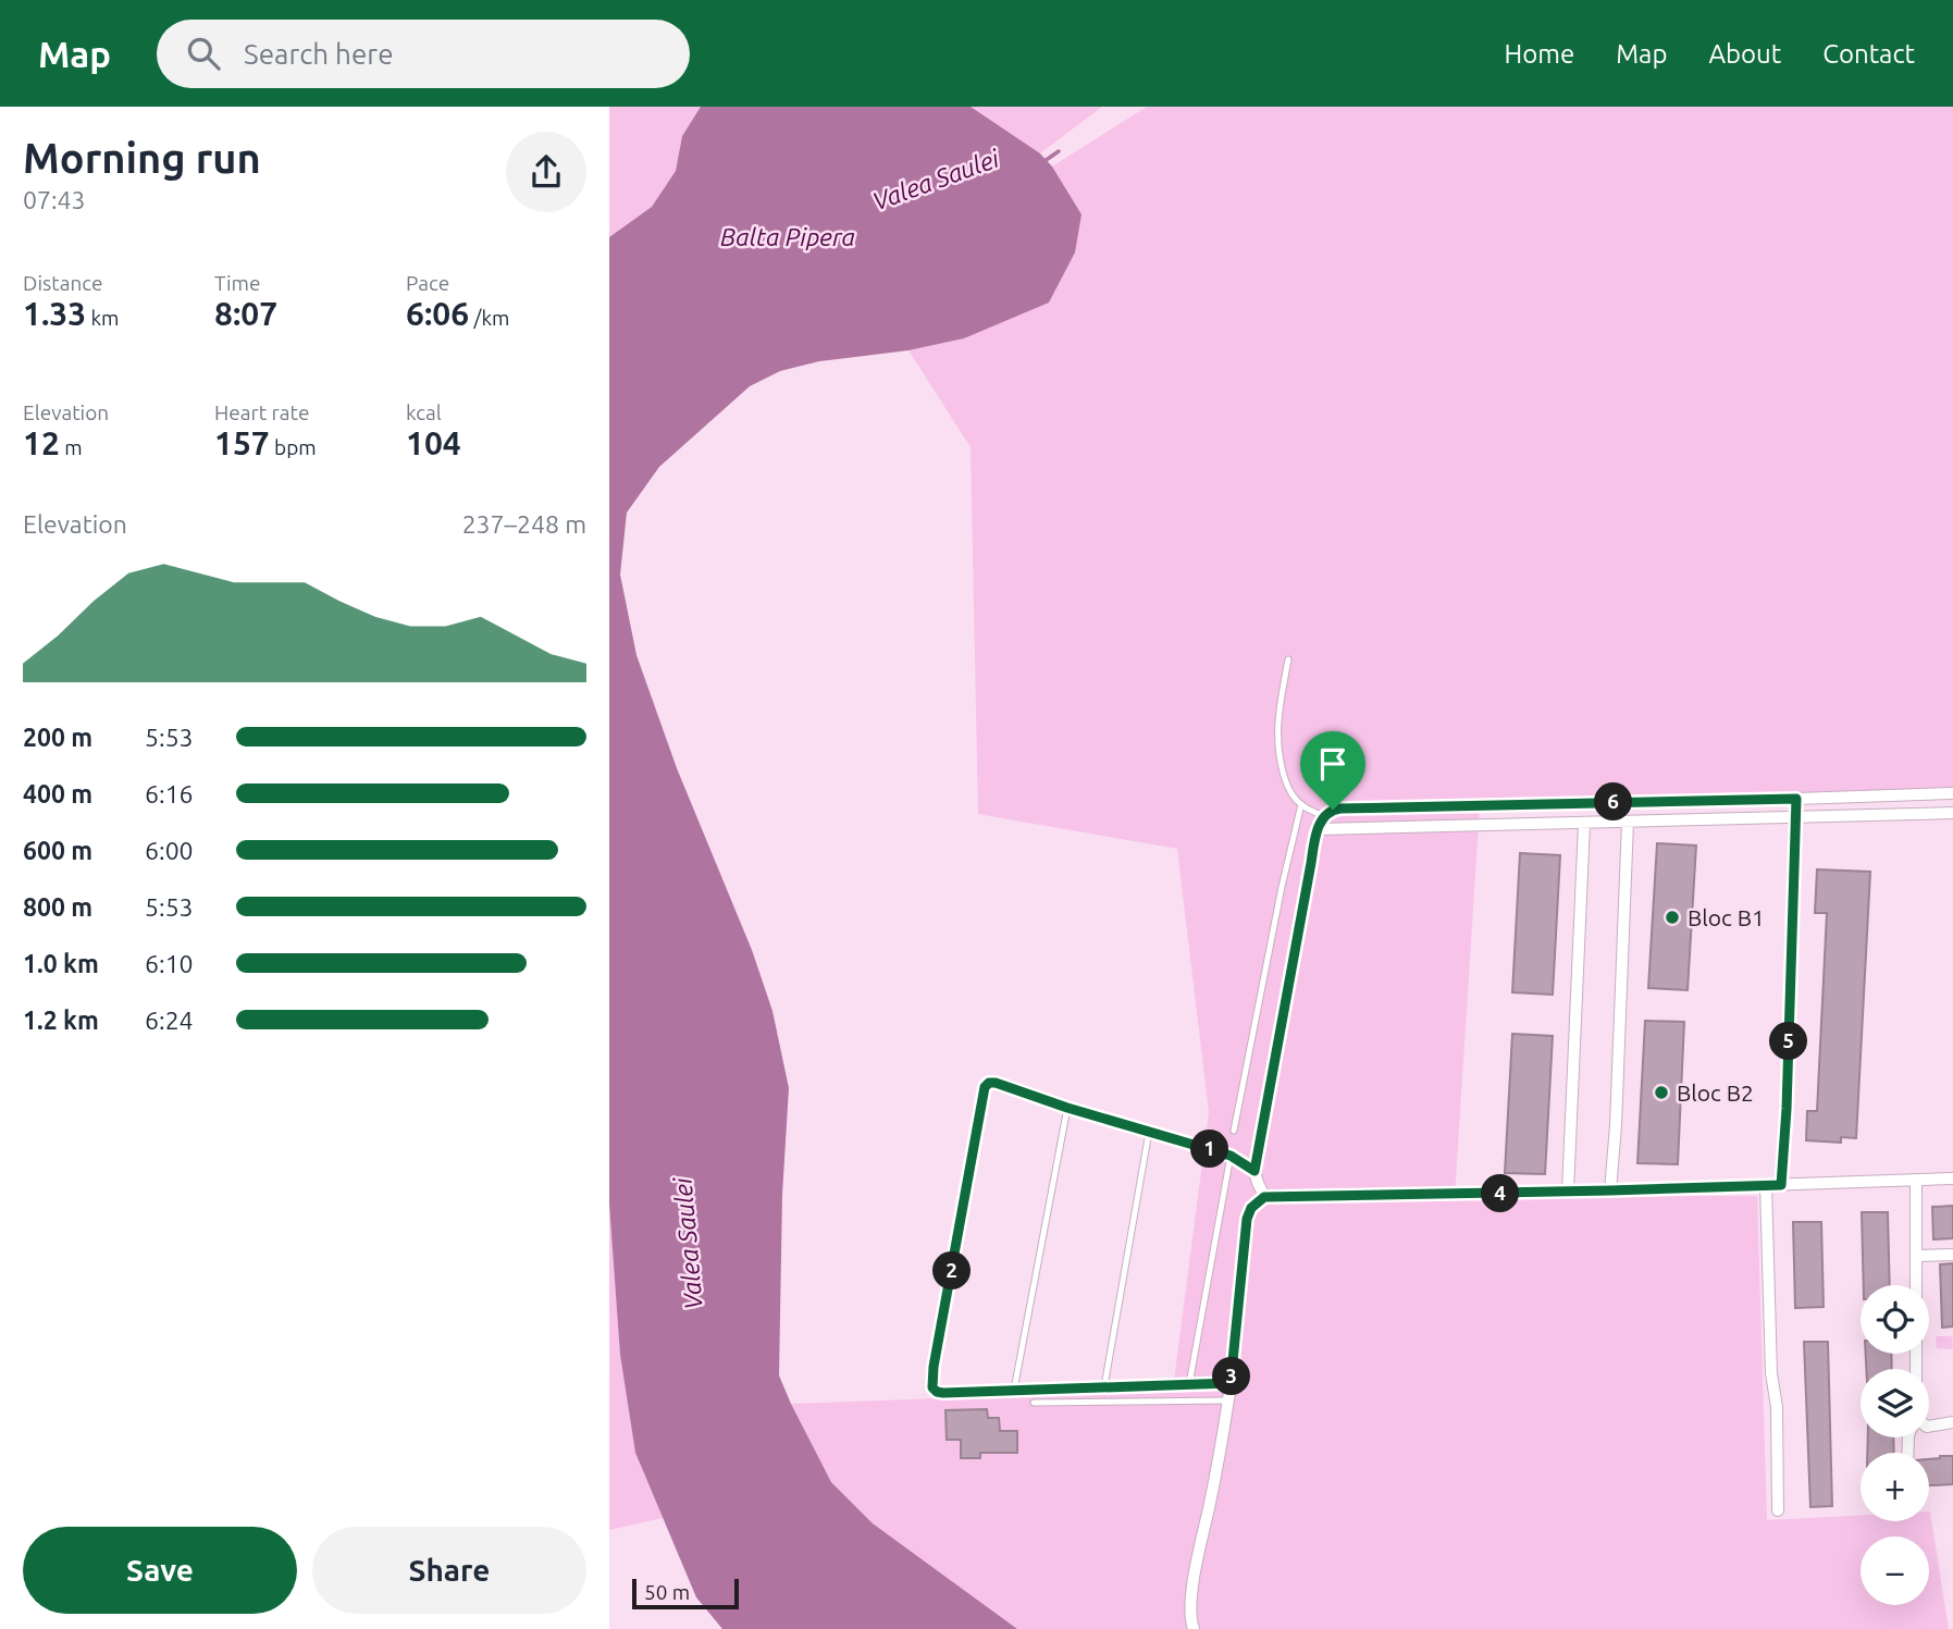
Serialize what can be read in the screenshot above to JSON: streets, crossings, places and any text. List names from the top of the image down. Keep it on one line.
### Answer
{"water":["Valea Saulei","Balta Pipera"],"places":["Bloc B1","Bloc B2"],"scale_bar":"50 m","page":{"header":"Map","search":"Search here","nav":["Home","Map","About","Contact"],"heading":["Morning run","07:43"],"stats":[["Distance","1.33 km"],["Time","8:07"],["Pace","6:06 /km"],["Elevation","12 m"],["Heart rate","157 bpm"],["kcal","104"]],"chart":["Elevation","237–248 m"],"list":[{"name":"200 m","note":"5:53"},{"name":"400 m","note":"6:16"},{"name":"600 m","note":"6:00"},{"name":"800 m","note":"5:53"},{"name":"1.0 km","note":"6:10"},{"name":"1.2 km","note":"6:24"}],"pins":["6","5","1","4","2","3"],"map_buttons":["+","−"],"buttons":["Save","Share"],"scale":"50 m"}}
